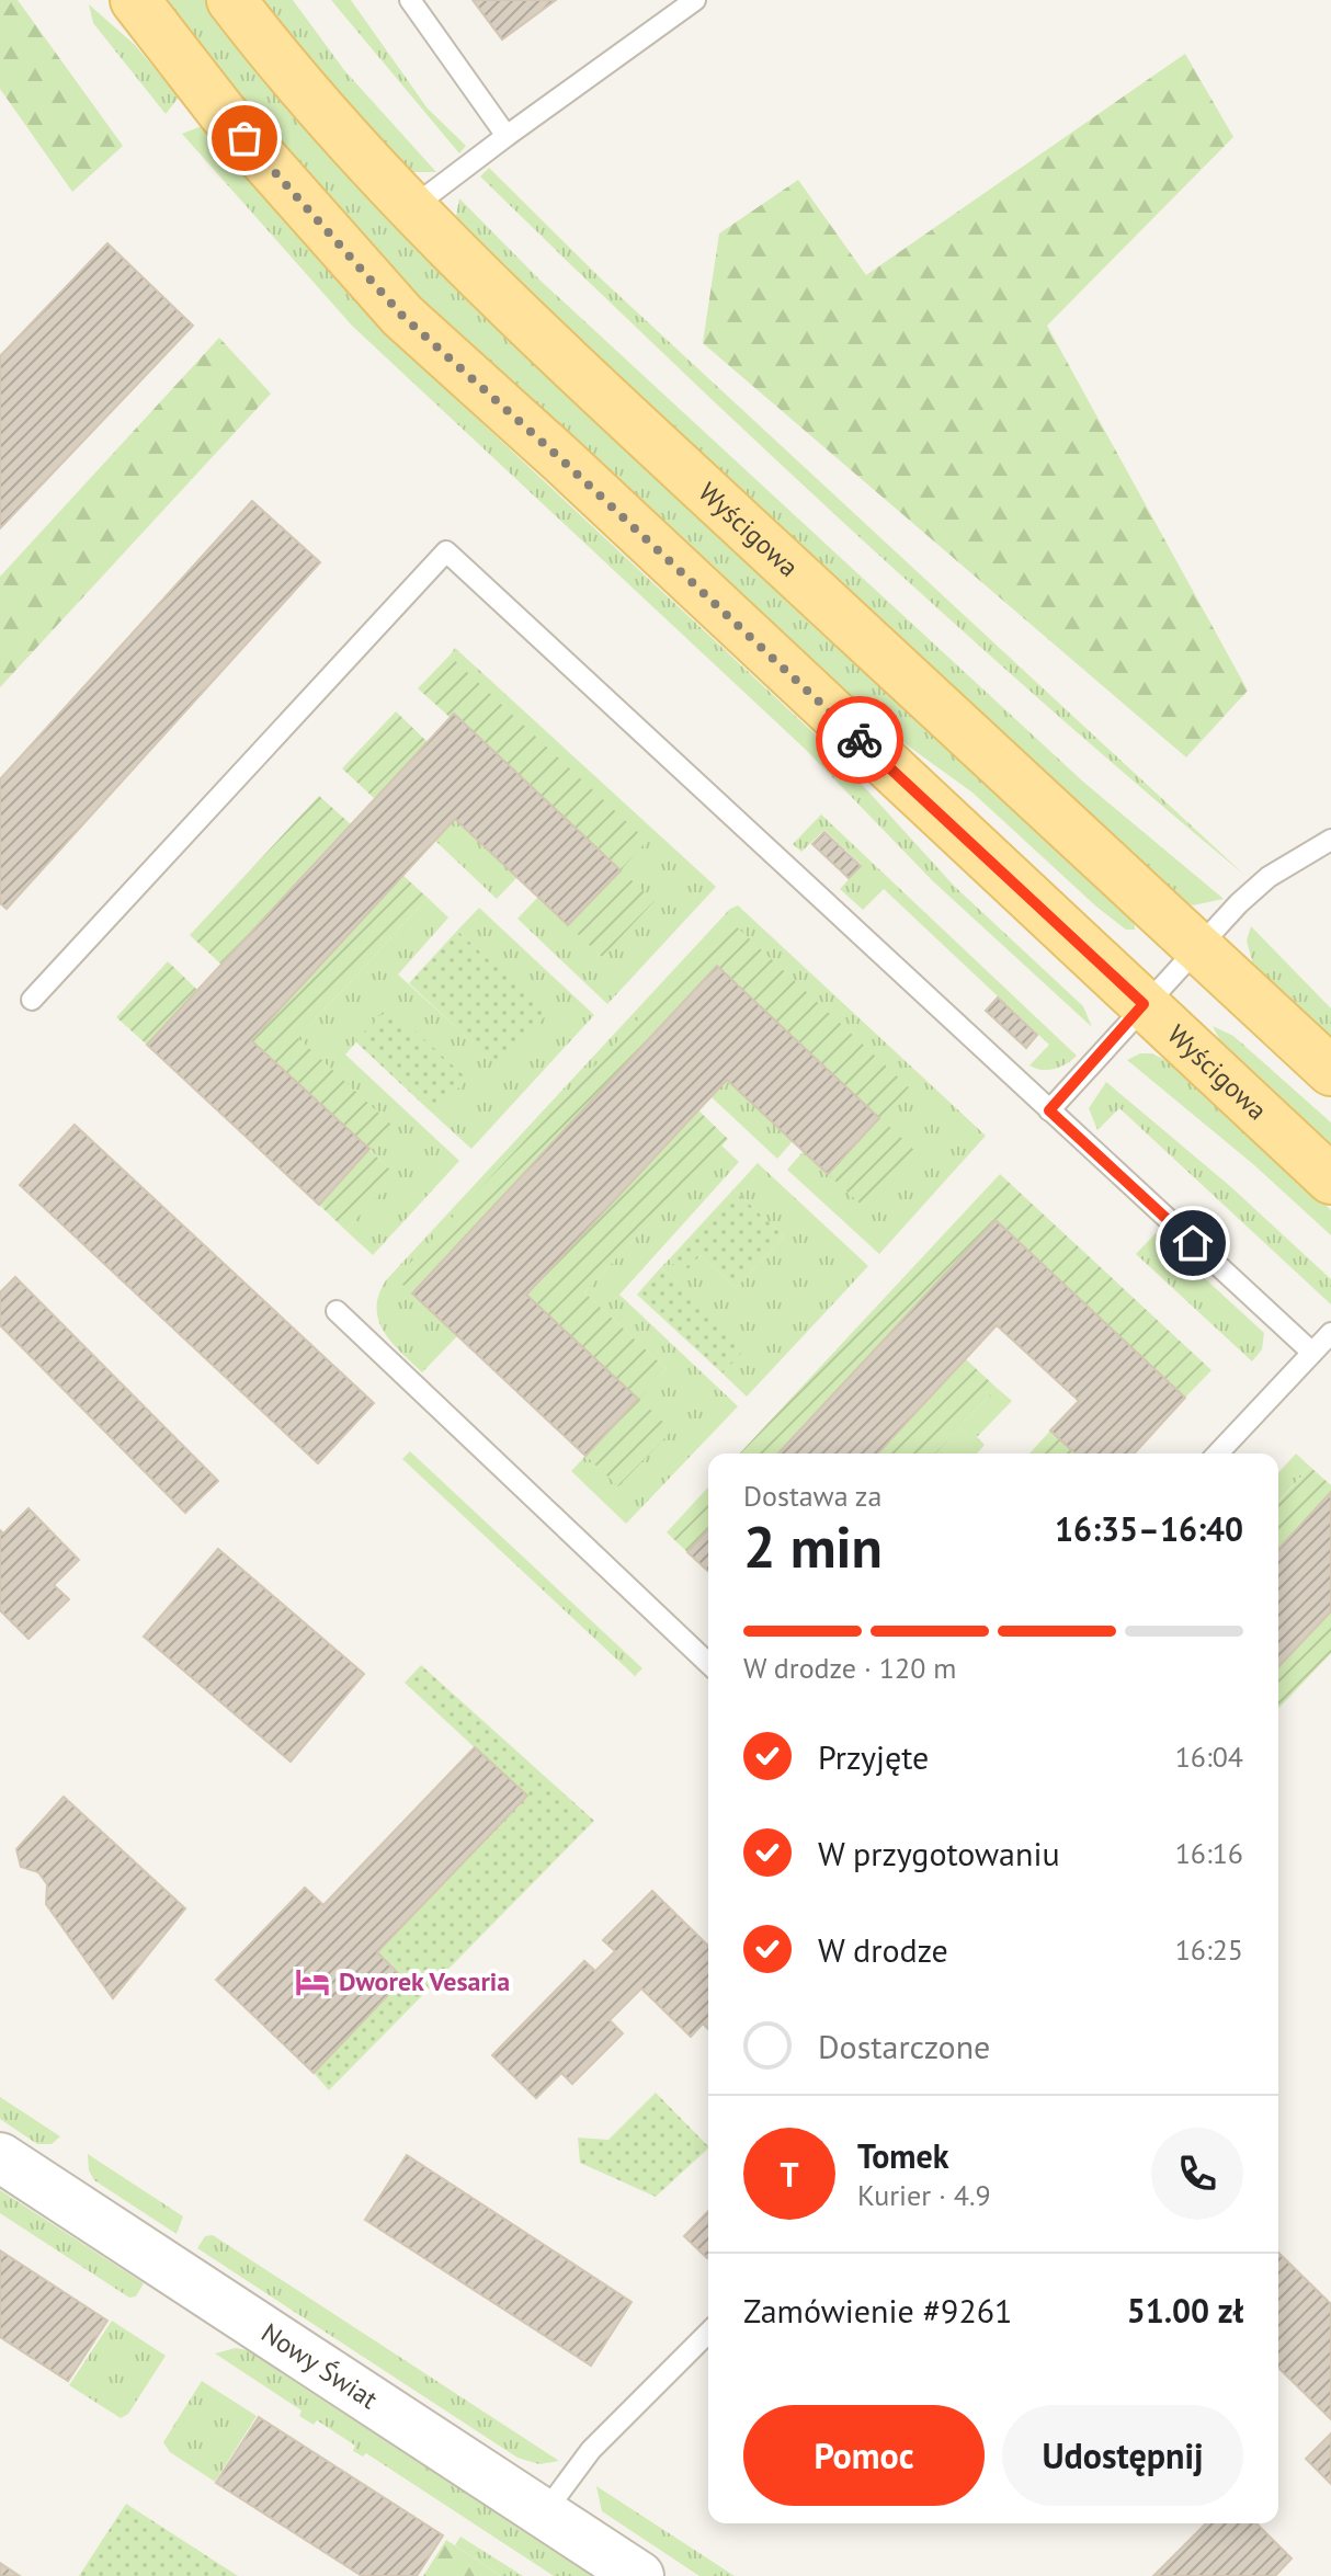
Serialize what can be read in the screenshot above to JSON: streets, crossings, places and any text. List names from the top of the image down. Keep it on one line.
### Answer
{"streets":{"main road":["Wyścigowa"],"street":["Nowy Świat"]},"places":{"hotel":["Dworek Vesaria"]},"page":{"heading":["2 min","Dostawa za","16:35–16:40"],"panel":["Tomek","Kurier · 4.9","Zamówienie #9261","51.00 zł"],"bar":"W drodze · 120 m","list":[["Przyjęte","16:04"],["W przygotowaniu","16:16"],["W drodze","16:25"],"Dostarczone"],"round":"T","buttons":["Pomoc","Udostępnij"]}}
